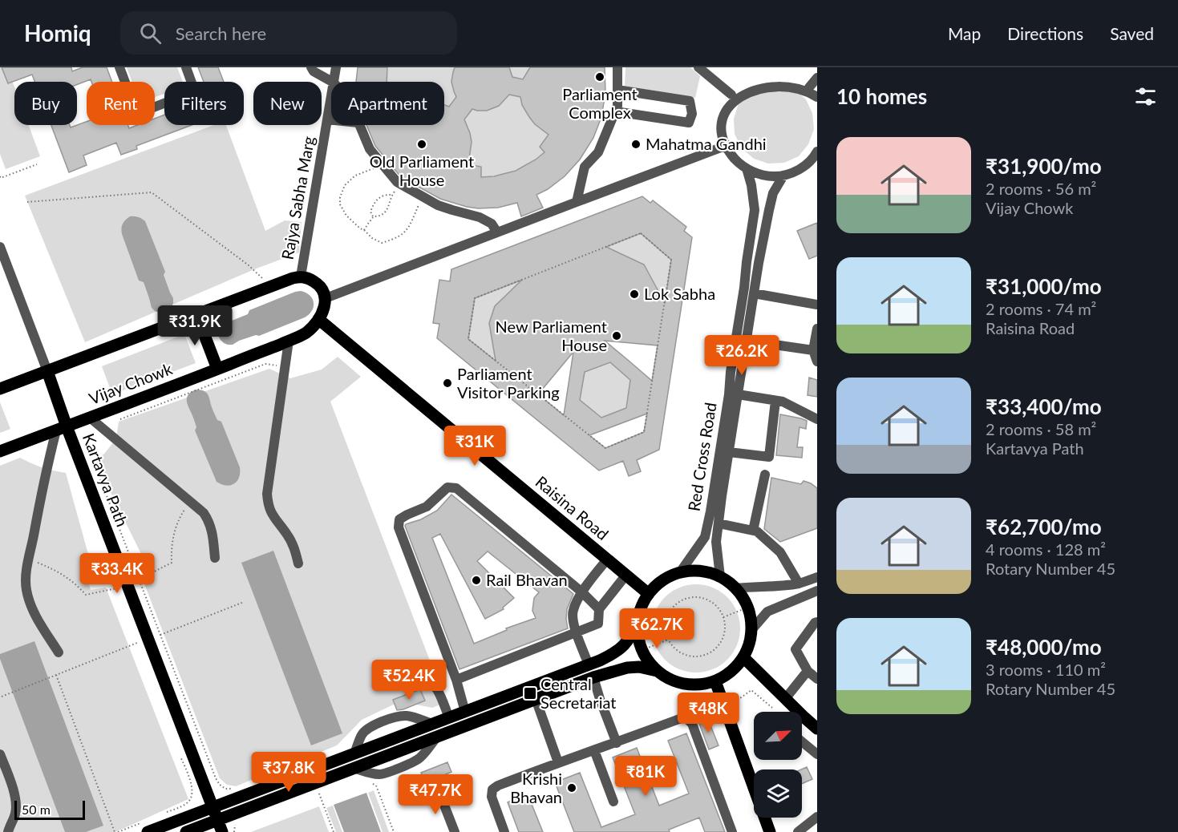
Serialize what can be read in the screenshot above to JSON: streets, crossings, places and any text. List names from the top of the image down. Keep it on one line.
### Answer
{"streets":{"main road":["Vijay Chowk","Kartavya Path","Raisina Road"],"street":["Rajya Sabha Marg","Red Cross Road"]},"crossings":[["Vijay Chowk","Kartavya Path"],["Vijay Chowk","Raisina Road"]],"places":{"other":["Parliament Complex","Old Parliament House","Mahatma Gandhi","Lok Sabha","New Parliament House","Parliament Visitor Parking","Rail Bhavan","Krishi Bhavan"],"transit":["Central Secretariat"]},"scale_bar":"50 m","north":"top right","page":{"header":"Homiq","search":"Search here","nav":["Map","Directions","Saved"],"heading":"10 homes","chip":["Buy","Rent","Filters","New","Apartment"],"list":[{"name":"₹31,900/mo","note":"2 rooms · 56 m² · Vijay Chowk"},{"name":"₹31,000/mo","note":"2 rooms · 74 m² · Raisina Road"},{"name":"₹33,400/mo","note":"2 rooms · 58 m² · Kartavya Path"},{"name":"₹62,700/mo","note":"4 rooms · 128 m² · Rotary Number 45"},{"name":"₹48,000/mo","note":"3 rooms · 110 m² · Rotary Number 45"}],"price":["₹31.9K","₹26.2K","₹31K","₹33.4K","₹62.7K","₹52.4K","₹48K","₹37.8K","₹81K","₹47.7K"],"scale":"50 m"}}
